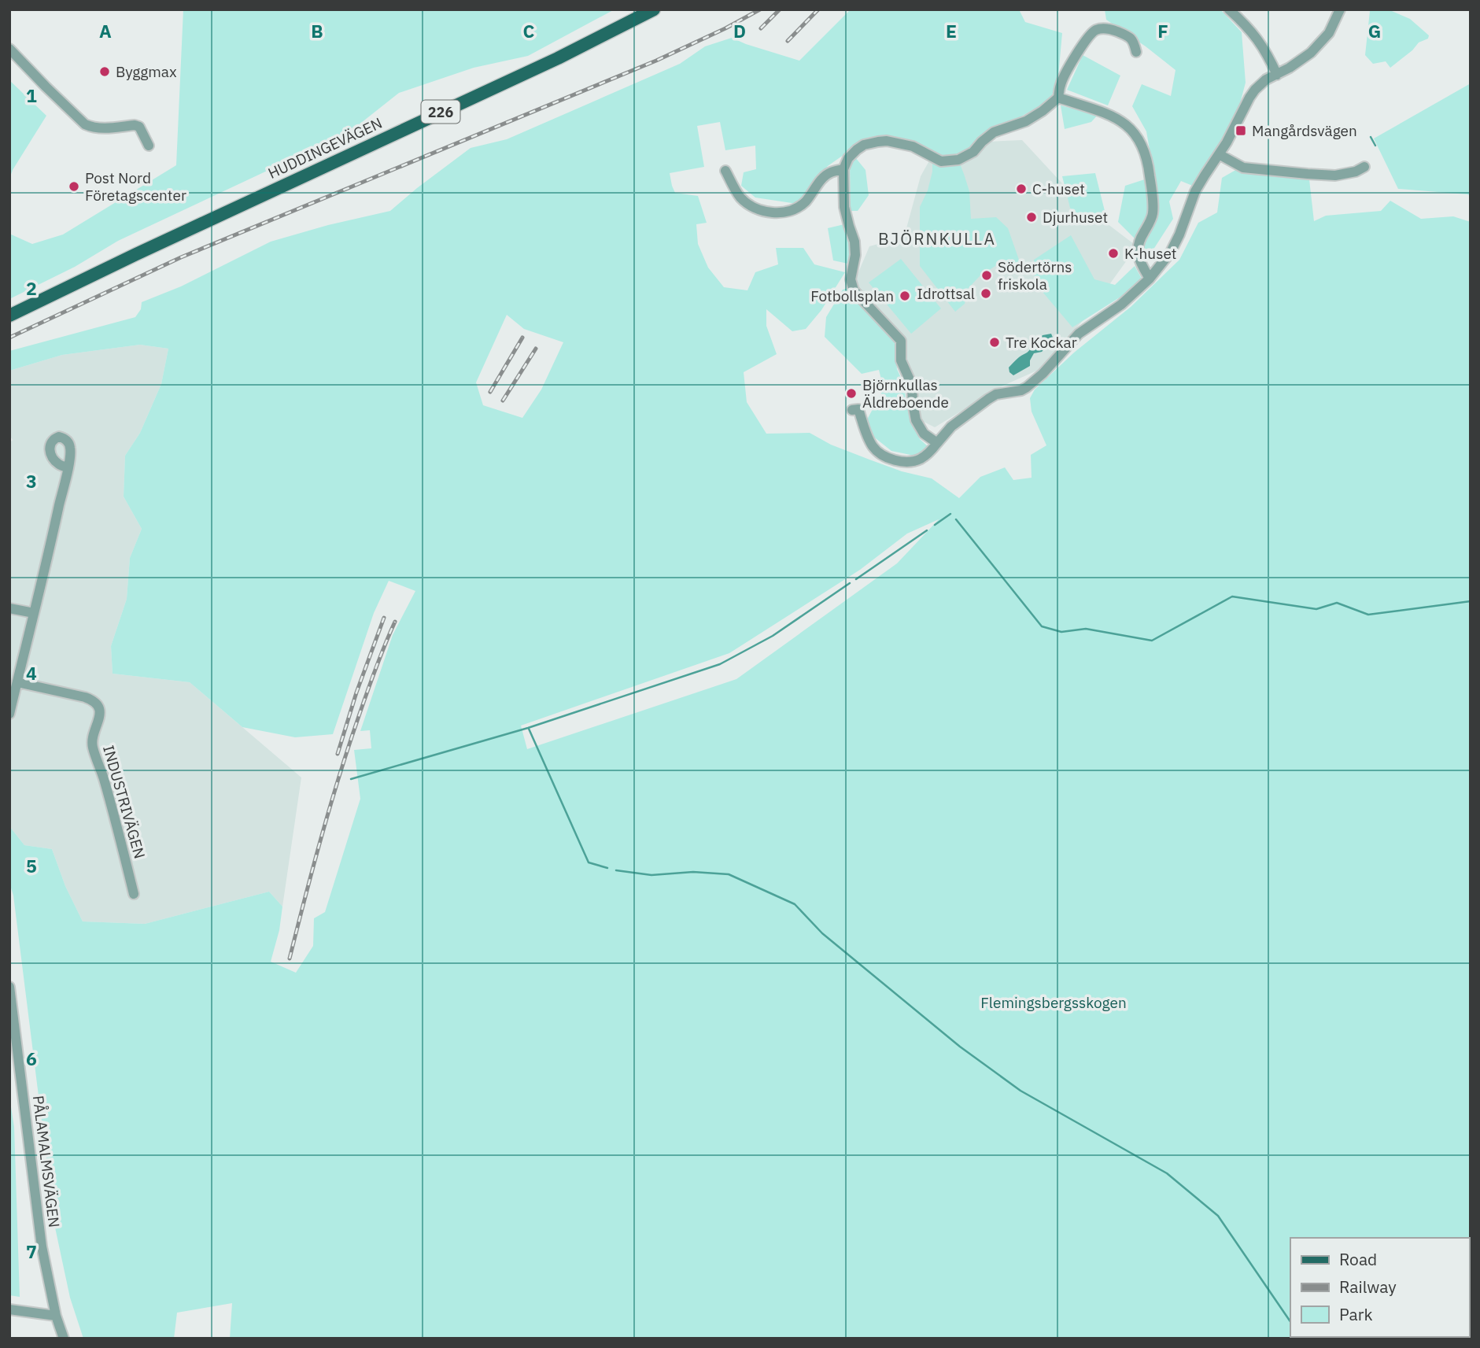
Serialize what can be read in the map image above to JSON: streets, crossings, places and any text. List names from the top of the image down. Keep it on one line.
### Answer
{"streets":{"main road":["226","HUDDINGEVÄGEN"],"street":["INDUSTRIVÄGEN","PÅLAMALMSVÄGEN"]},"districts":["BJÖRNKULLA"],"parks":["Flemingsbergsskogen"],"places":{"other":["Byggmax","Post Nord Företagscenter","C-huset","Djurhuset","K-huset","Södertörns friskola","Idrottsal","Fotbollsplan","Tre Kockar","Björnkullas Äldreboende"],"transit":["Mangårdsvägen"]},"legend":["Road","Railway","Park"],"grid":{"columns":["A","B","C","D","E","F","G"],"rows":["1","2","3","4","5","6","7"]}}
